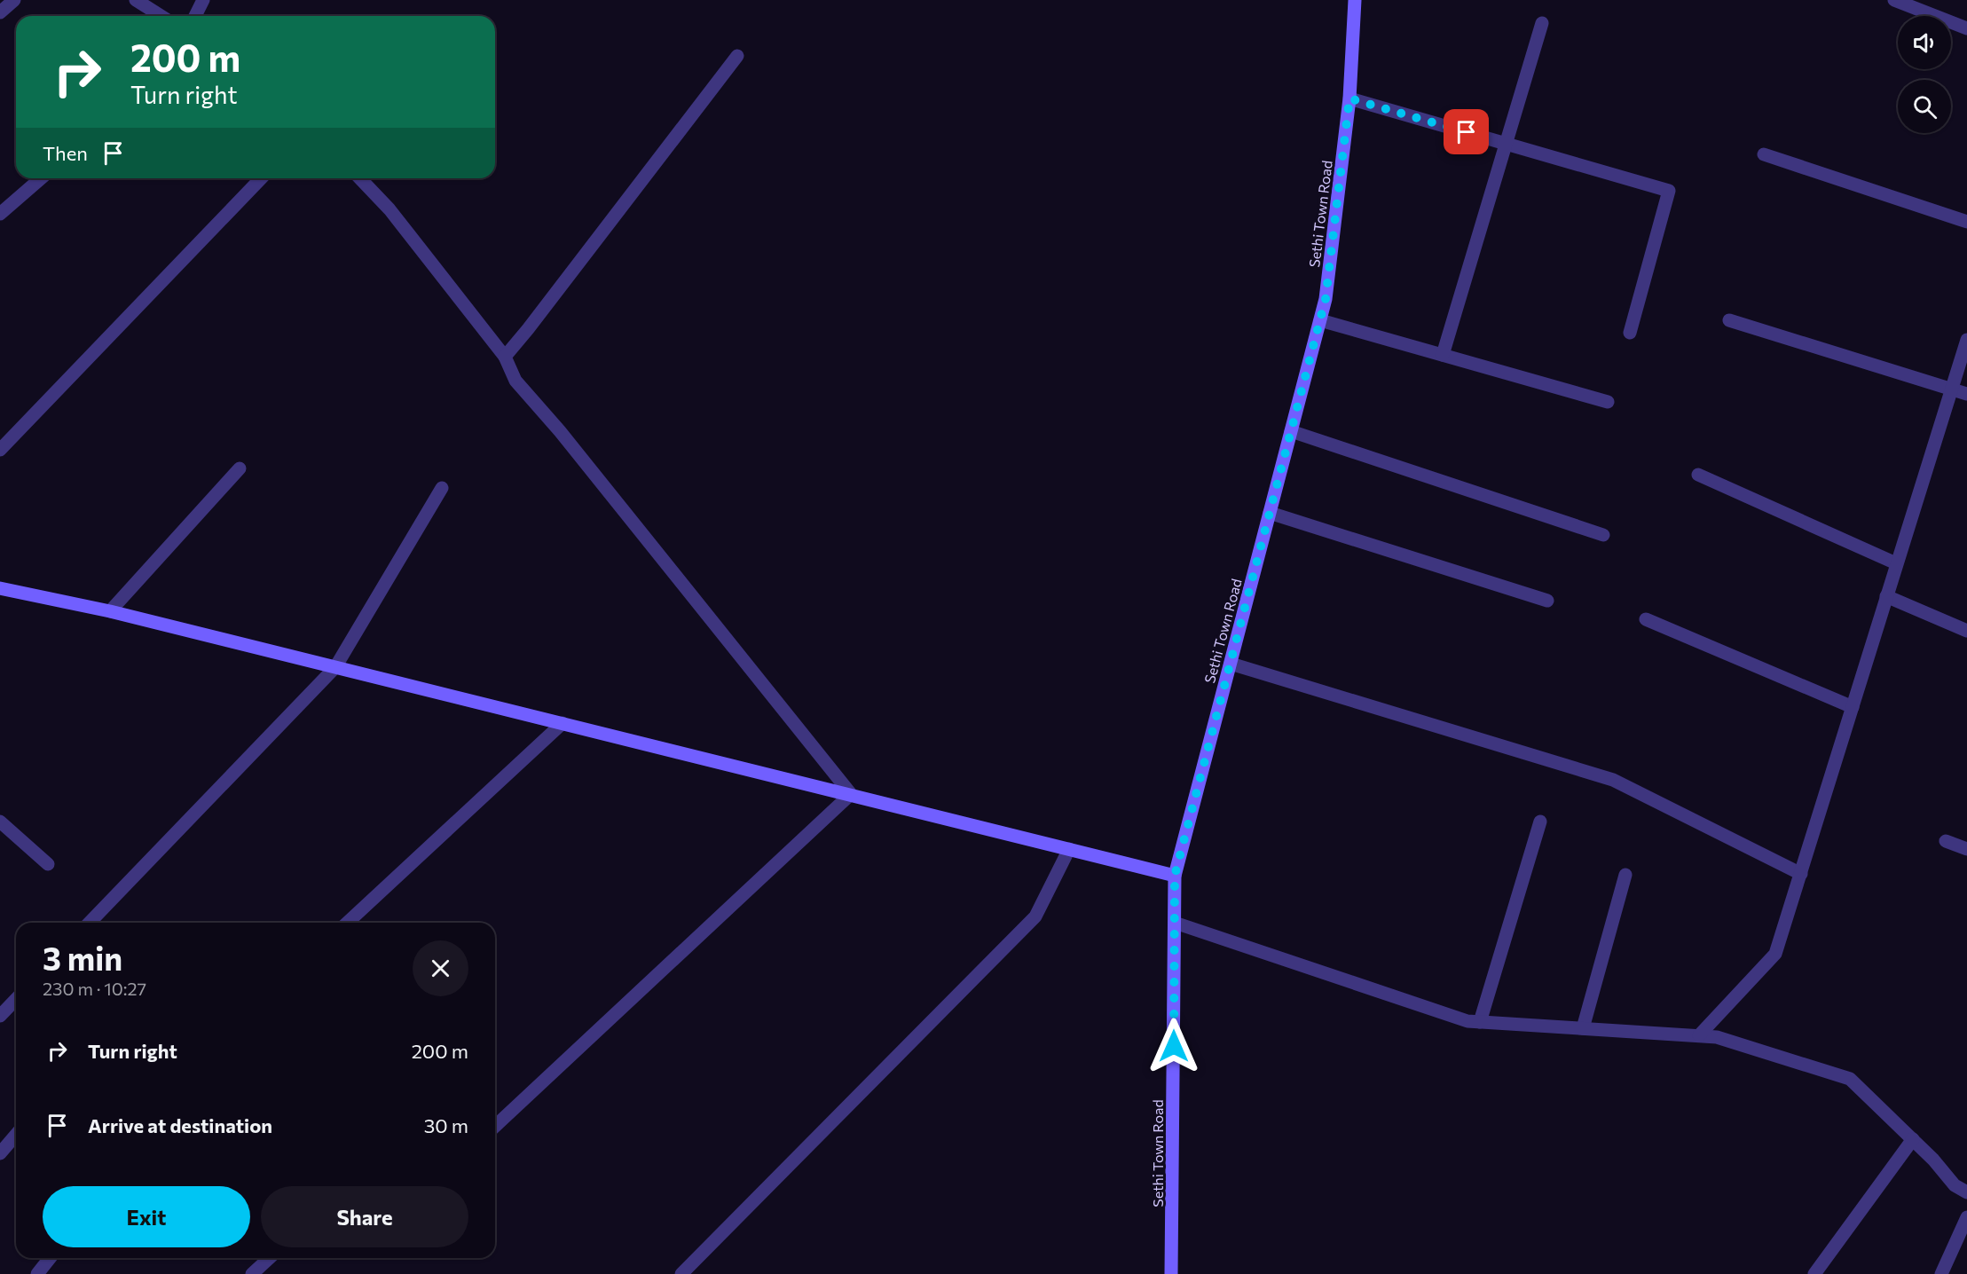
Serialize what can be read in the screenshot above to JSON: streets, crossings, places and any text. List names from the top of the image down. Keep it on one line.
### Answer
{"streets":{"street":["Sethi Town Road"]},"page":{"turn":["200 m","Turn right"],"then":"Then","heading":["3 min","230 m · 10:27"],"list":[{"name":"Turn right","value":"200 m"},{"name":"Arrive at destination","value":"30 m"}],"buttons":["Exit","Share"]}}
